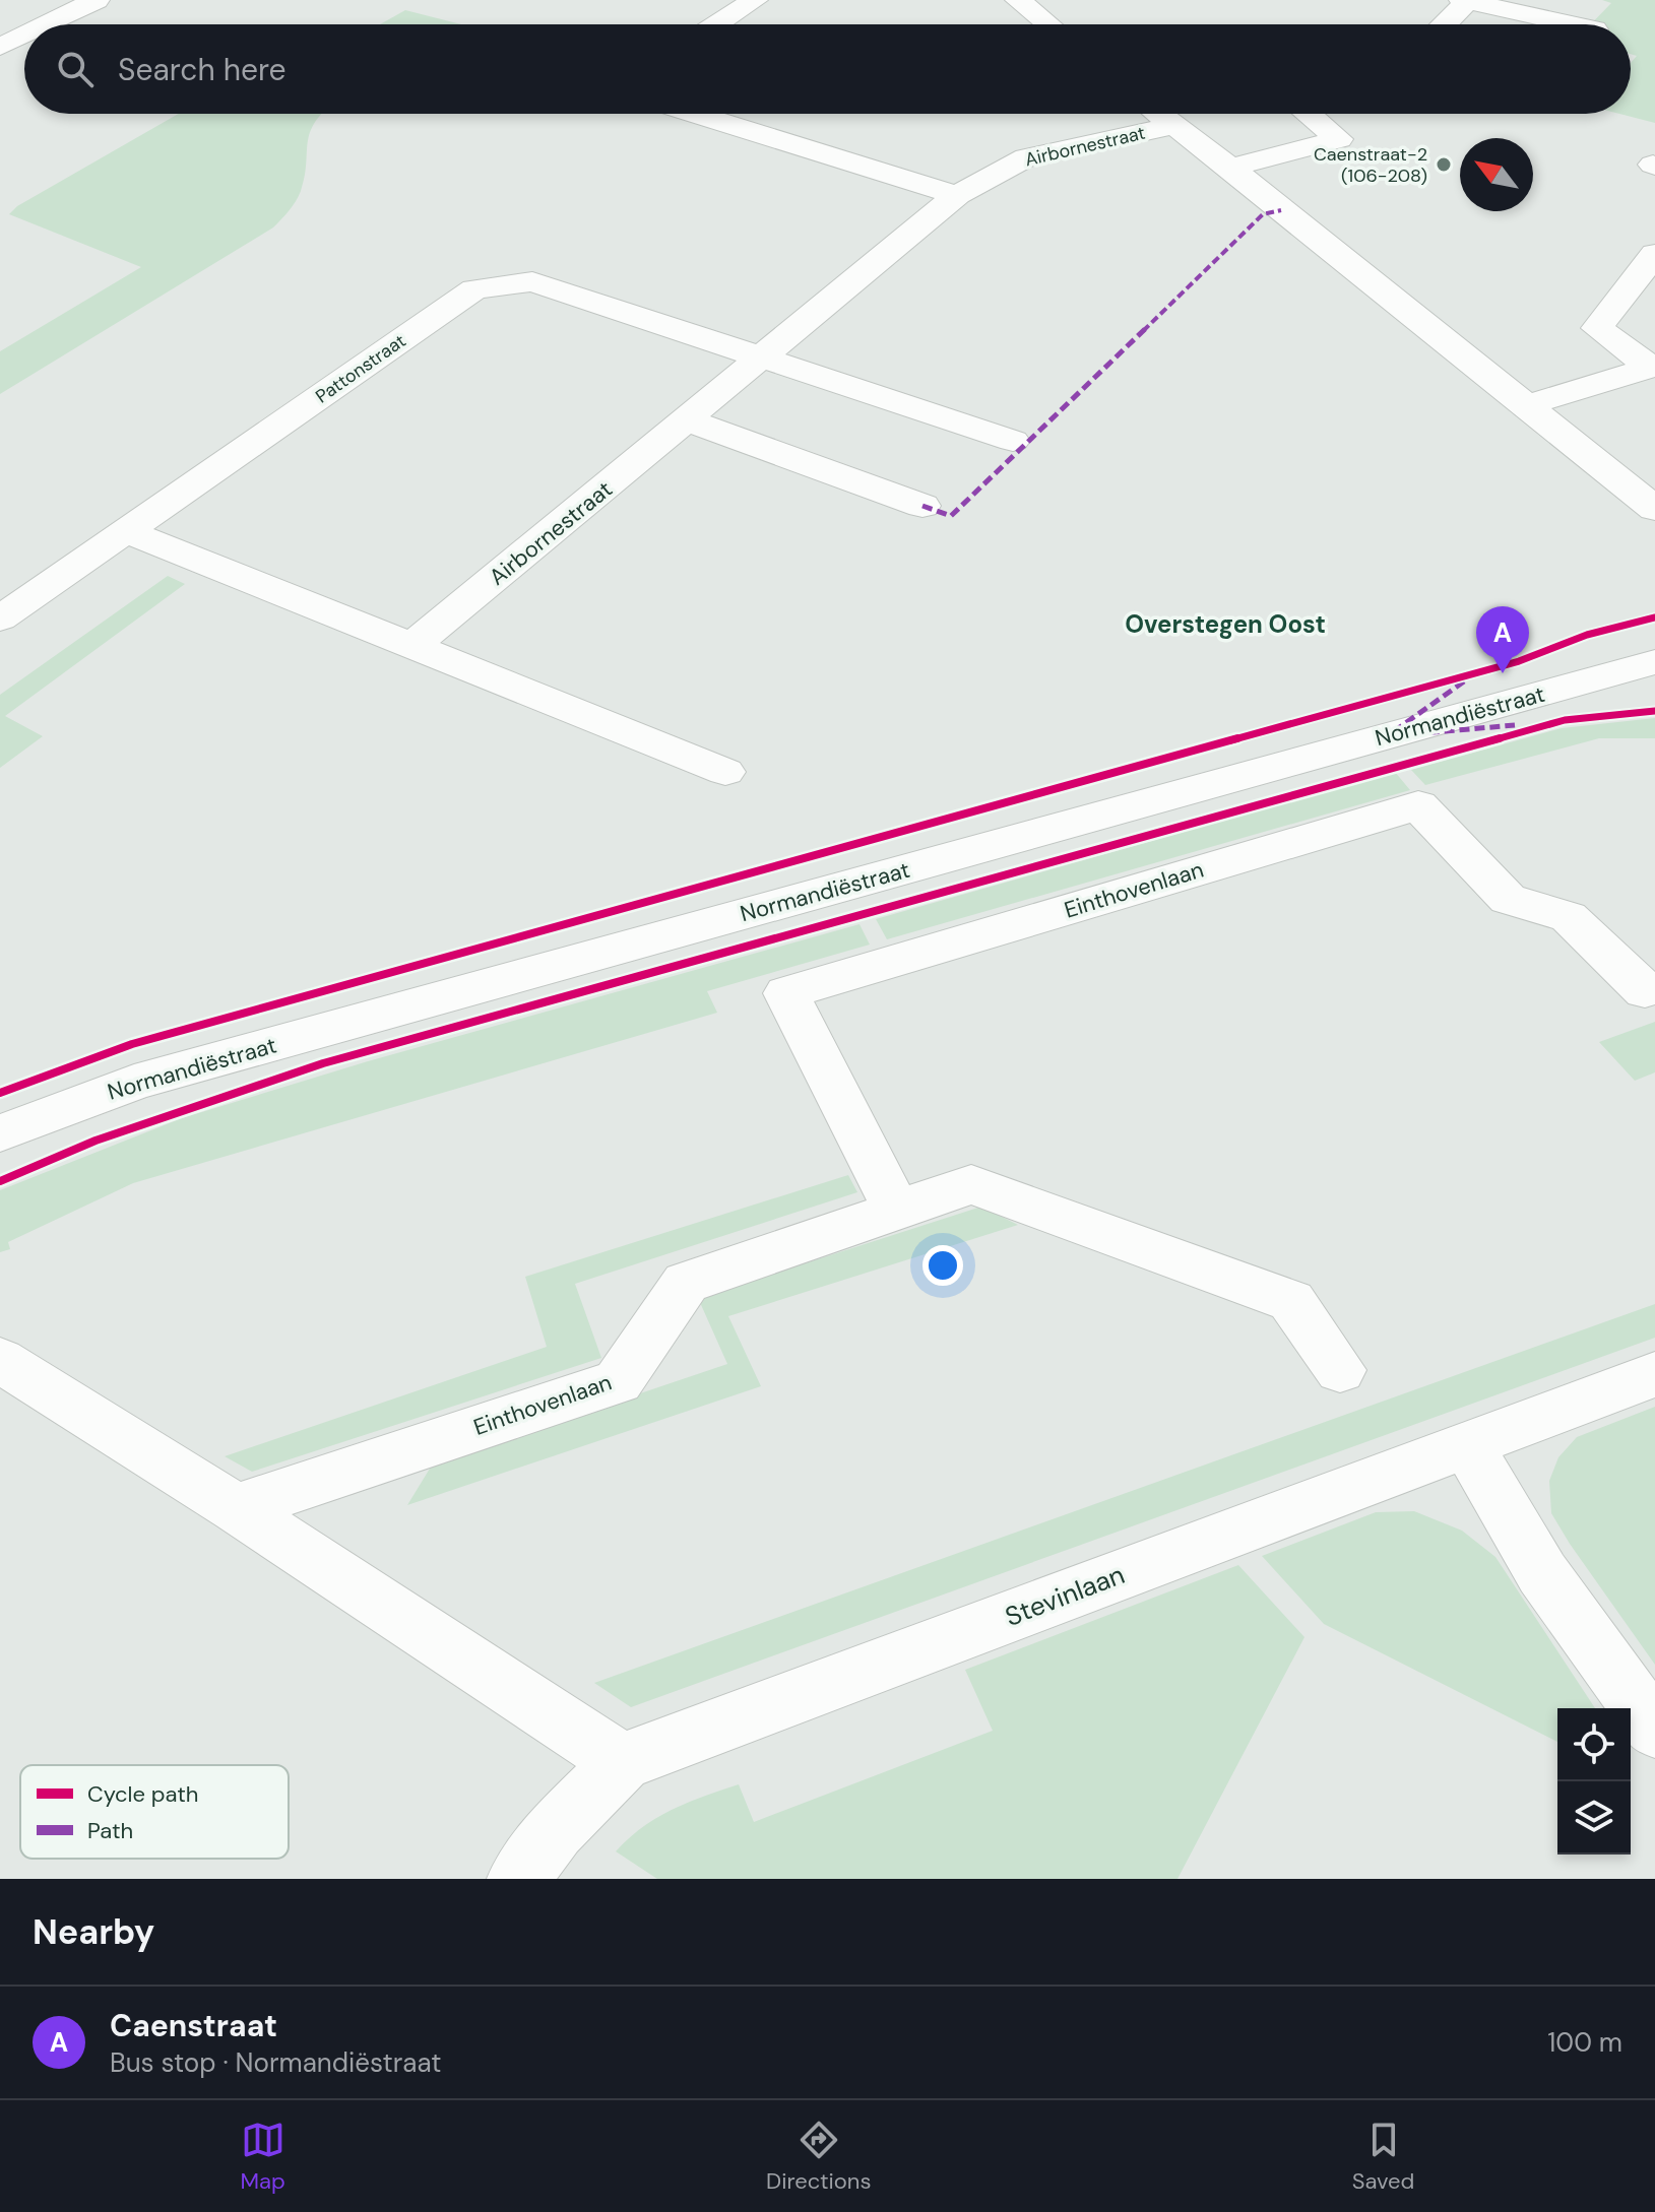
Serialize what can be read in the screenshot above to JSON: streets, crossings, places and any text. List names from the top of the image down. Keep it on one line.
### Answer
{"streets":{"street":["Airbornestraat","Pattonstraat","Normandiëstraat","Einthovenlaan","Stevinlaan"]},"crossings":[["Airbornestraat","Pattonstraat"]],"districts":["Overstegen Oost"],"places":["Caenstraat-2 (106-208)"],"legend":["Cycle path","Path"],"north":"top left","page":{"search":"Search here","pins":"A","heading":"Nearby","list":[{"mark":"A","name":"Caenstraat","note":"Bus stop · Normandiëstraat","value":"100 m"}],"nav":["Map","Directions","Saved"]}}
